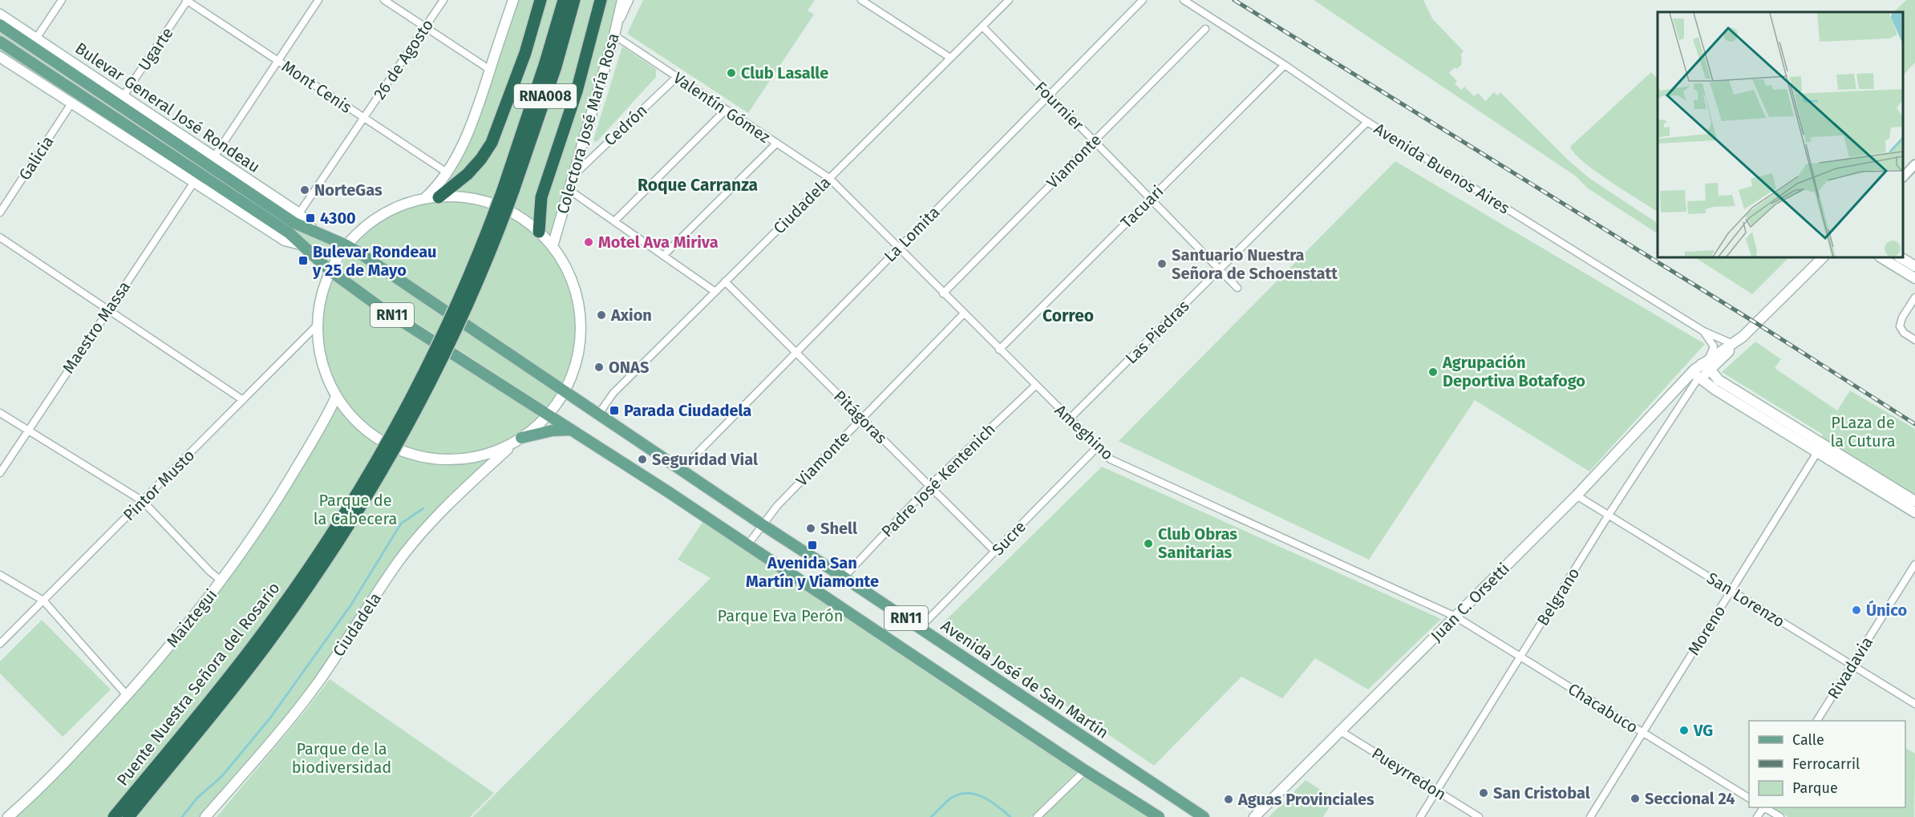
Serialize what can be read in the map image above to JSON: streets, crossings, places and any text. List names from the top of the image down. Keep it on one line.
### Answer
{"streets":{"highway":["RNA008","Puente Nuestra Señora del Rosario"],"main road":["Bulevar General José Rondeau","Colectora José María Rosa","Ciudadela","RN11","Juan C. Orsetti","Maiztegui","Avenida José de San Martín"],"street":["Ugarte","26 de Agosto","Mont Cenis","Fournier","Valentín Gómez","Cedrón","Galicia","Viamonte","Avenida Buenos Aires","Tacuari","La Lomita","Maestro Massa","Las Piedras","Pitágoras","Ameghino","Padre José Kentenich","Pintor Musto","Sucre","Belgrano","San Lorenzo","Moreno","Rivadavia","Chacabuco","Pueyrredon"]},"crossings":[["Ugarte","Mont Cenis"],["Ugarte","Bulevar General José Rondeau"],["26 de Agosto","Mont Cenis"],["26 de Agosto","Bulevar General José Rondeau"],["RNA008","Puente Nuestra Señora del Rosario"],["Fournier","Viamonte"],["Fournier","Ciudadela"],["Fournier","Tacuari"],["Fournier","La Lomita"],["Fournier","Las Piedras"],["Bulevar General José Rondeau","Avenida José de San Martín"],["Valentín Gómez","Colectora José María Rosa"],["Valentín Gómez","Cedrón"],["Valentín Gómez","Ciudadela"],["Valentín Gómez","Ameghino"],["Colectora José María Rosa","Cedrón"],["Viamonte","RN11"],["Viamonte","Pitágoras"],["Viamonte","Ameghino"],["Viamonte","Avenida José de San Martín"],["Avenida Buenos Aires","Tacuari"],["Avenida Buenos Aires","Las Piedras"],["Avenida Buenos Aires","Juan C. Orsetti"],["Ciudadela","Pitágoras"],["Ciudadela","Ameghino"],["Ciudadela","Avenida José de San Martín"],["Tacuari","Ameghino"],["La Lomita","Pitágoras"],["La Lomita","Ameghino"],["La Lomita","Avenida José de San Martín"],["Las Piedras","Ameghino"],["Pitágoras","Padre José Kentenich"],["Pitágoras","Sucre"],["Ameghino","Padre José Kentenich"],["Ameghino","Sucre"],["Ameghino","Juan C. Orsetti"],["Ameghino","Chacabuco"],["Padre José Kentenich","Avenida José de San Martín"],["Sucre","Avenida José de San Martín"],["Belgrano","San Lorenzo"],["Belgrano","Juan C. Orsetti"],["Belgrano","Chacabuco"],["Belgrano","Pueyrredon"],["San Lorenzo","Juan C. Orsetti"],["San Lorenzo","Moreno"],["San Lorenzo","Rivadavia"],["Juan C. Orsetti","Chacabuco"],["Juan C. Orsetti","Pueyrredon"],["Moreno","Chacabuco"]],"districts":["Roque Carranza","Correo"],"parks":["PLaza de la Cutura","Parque de la Cabecera","Parque Eva Perón","Parque de la biodiversidad"],"places":{"other":["Club Lasalle","NorteGas","Motel Ava Miriva","Santuario Nuestra Señora de Schoenstatt","Axion","ONAS","Agrupación Deportiva Botafogo","Seguridad Vial","Shell","Club Obras Sanitarias","Único","VG","San Cristobal","Seccional 24","Aguas Provinciales"],"transit":["4300","Bulevar Rondeau y 25 de Mayo","Parada Ciudadela","Avenida San Martín y Viamonte"]},"legend":["Calle","Ferrocarril","Parque"]}
